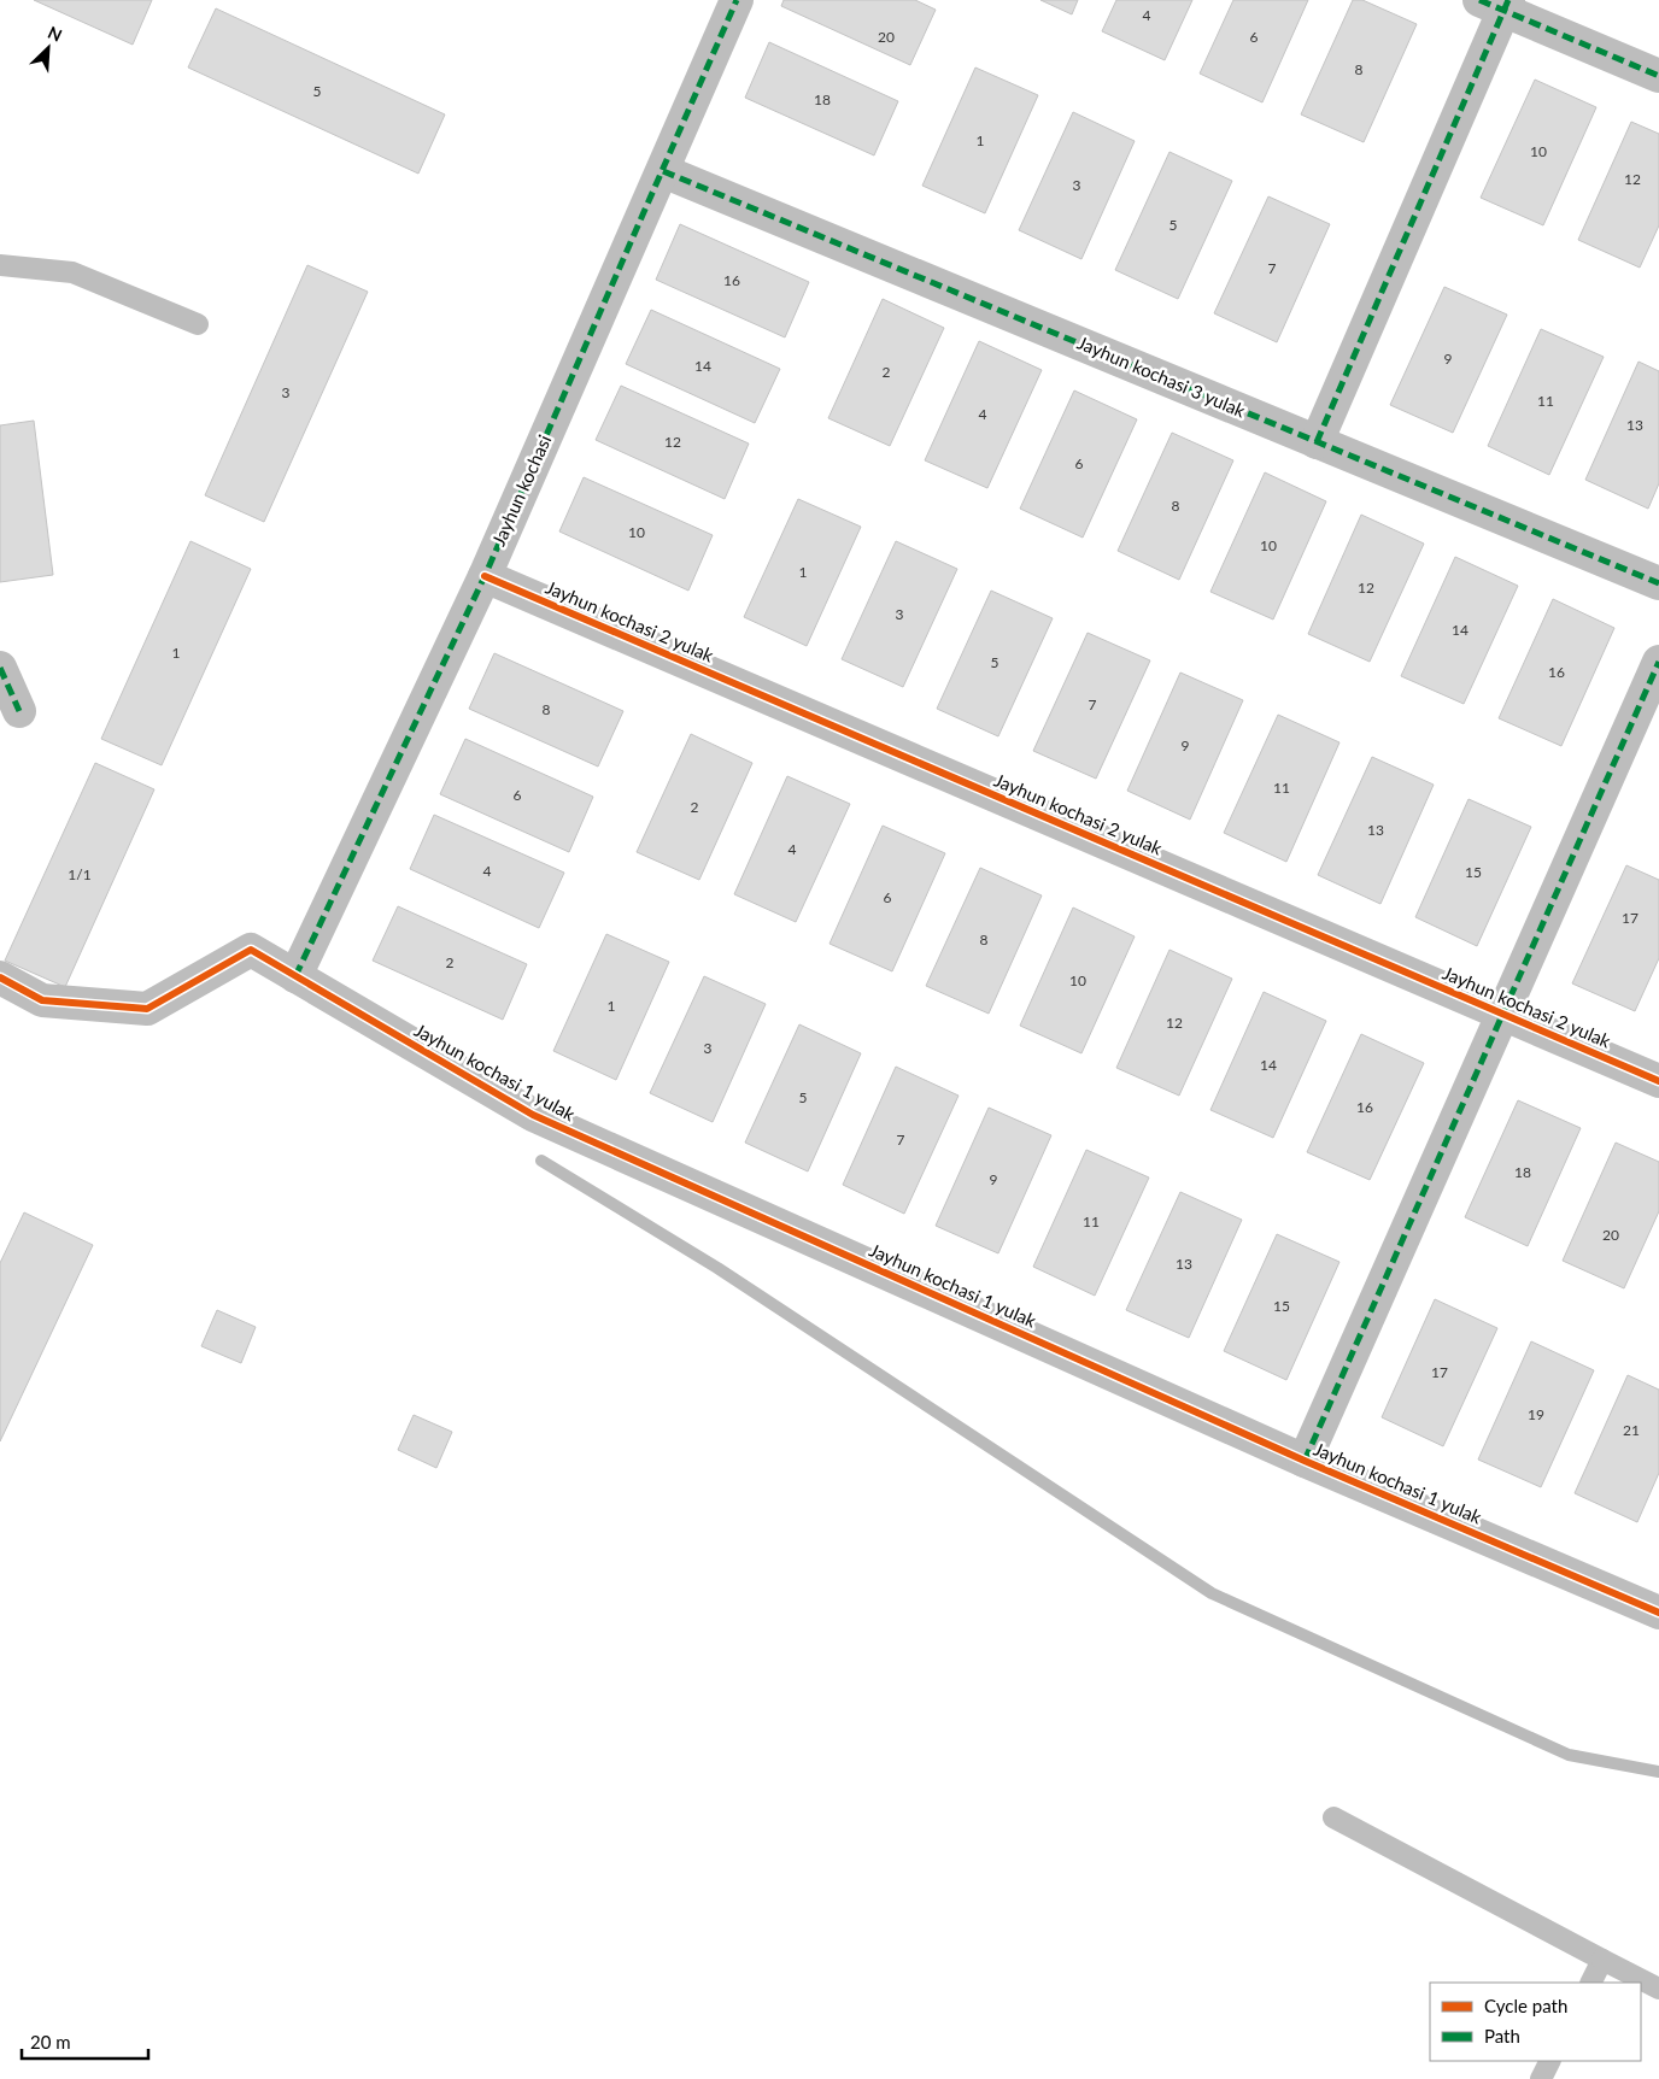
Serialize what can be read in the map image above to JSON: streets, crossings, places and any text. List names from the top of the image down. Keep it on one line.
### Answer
{"streets":{"street":["Jayhun kochasi 3 yulak","Jayhun kochasi","Jayhun kochasi 2 yulak","Jayhun kochasi 1 yulak"]},"crossings":[["Jayhun kochasi 3 yulak","Jayhun kochasi"],["Jayhun kochasi","Jayhun kochasi 2 yulak"],["Jayhun kochasi","Jayhun kochasi 1 yulak"]],"house_numbers":["4","20","6","8","5","18","1","10","12","3","5","7","16","9","14","2","3","11","4","13","12","6","8","10","10","1","12","3","14","1","5","16","7","8","9","11","6","2","13","4","4","15","1/1","6","17","8","2","10","1","12","3","14","5","16","7","18","9","11","20","13","15","17","19","21"],"legend":["Cycle path","Path"],"scale_bar":"20 m","north":"top right"}
